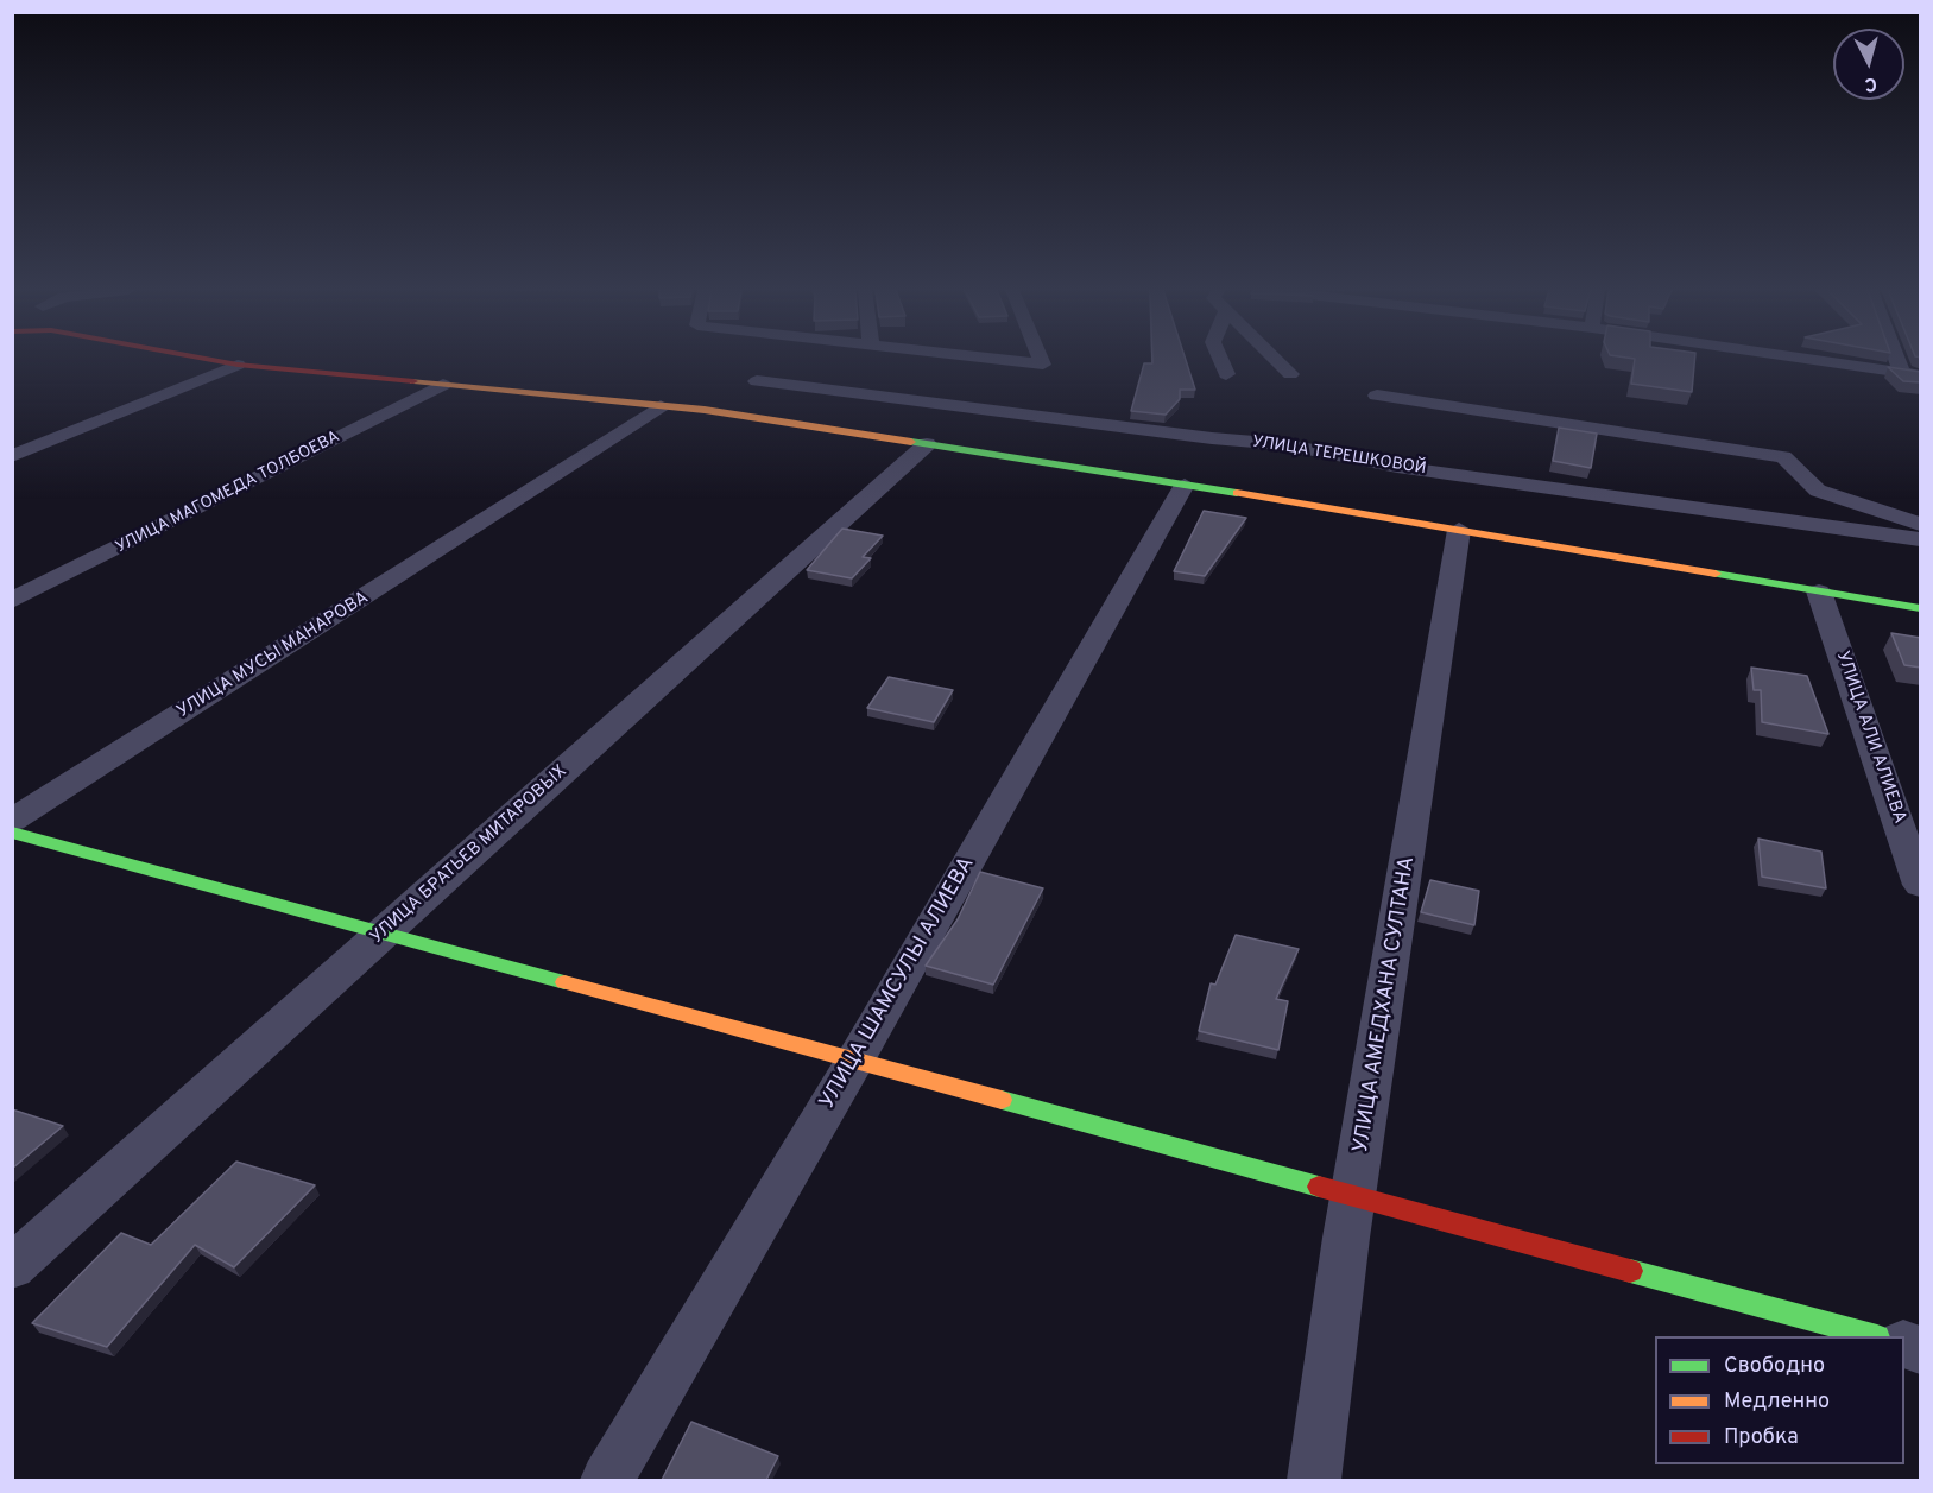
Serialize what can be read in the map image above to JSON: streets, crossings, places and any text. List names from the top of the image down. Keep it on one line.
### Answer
{"streets":{"street":["УЛИЦА ТЕРЕШКОВОЙ","УЛИЦА МАГОМЕДА ТОЛБОЕВА","УЛИЦА МУСЫ МАНАРОВА","УЛИЦА АЛИ АЛИЕВА","УЛИЦА БРАТЬЕВ МИТАРОВЫХ","УЛИЦА ШАМСУЛЫ АЛИЕВА","УЛИЦА АМЕДХАНА СУЛТАНА"]},"legend":["Свободно","Медленно","Пробка"],"north":"bottom"}
